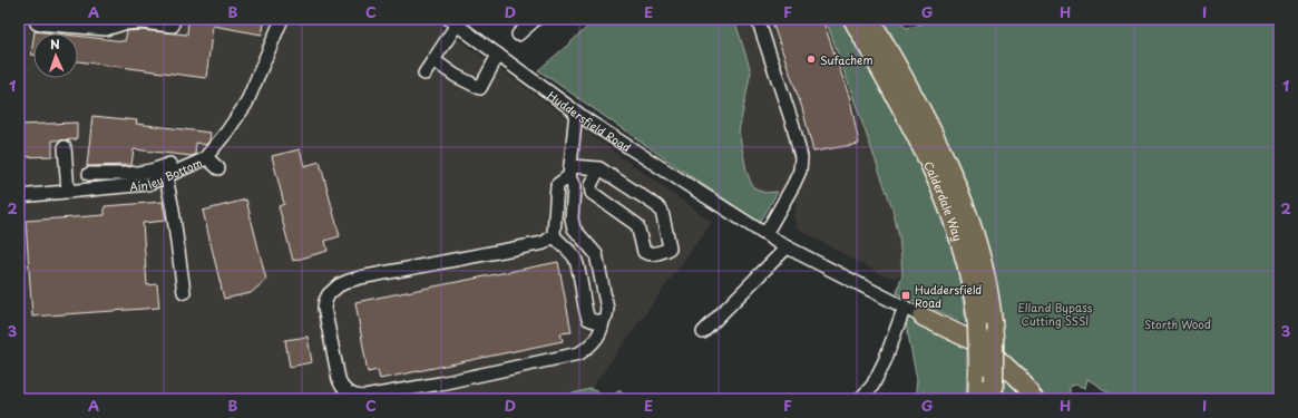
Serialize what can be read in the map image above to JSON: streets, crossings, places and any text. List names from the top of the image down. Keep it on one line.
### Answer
{"streets":{"highway":["Calderdale Way"],"street":["Huddersfield Road","Ainley Bottom"]},"parks":["Elland Bypass Cutting SSSI","Storth Wood"],"places":{"other":["Sufachem"],"transit":["Huddersfield Road"]},"north":"top","grid":{"columns":["A","B","C","D","E","F","G","H","I"],"rows":["1","2","3"]}}
